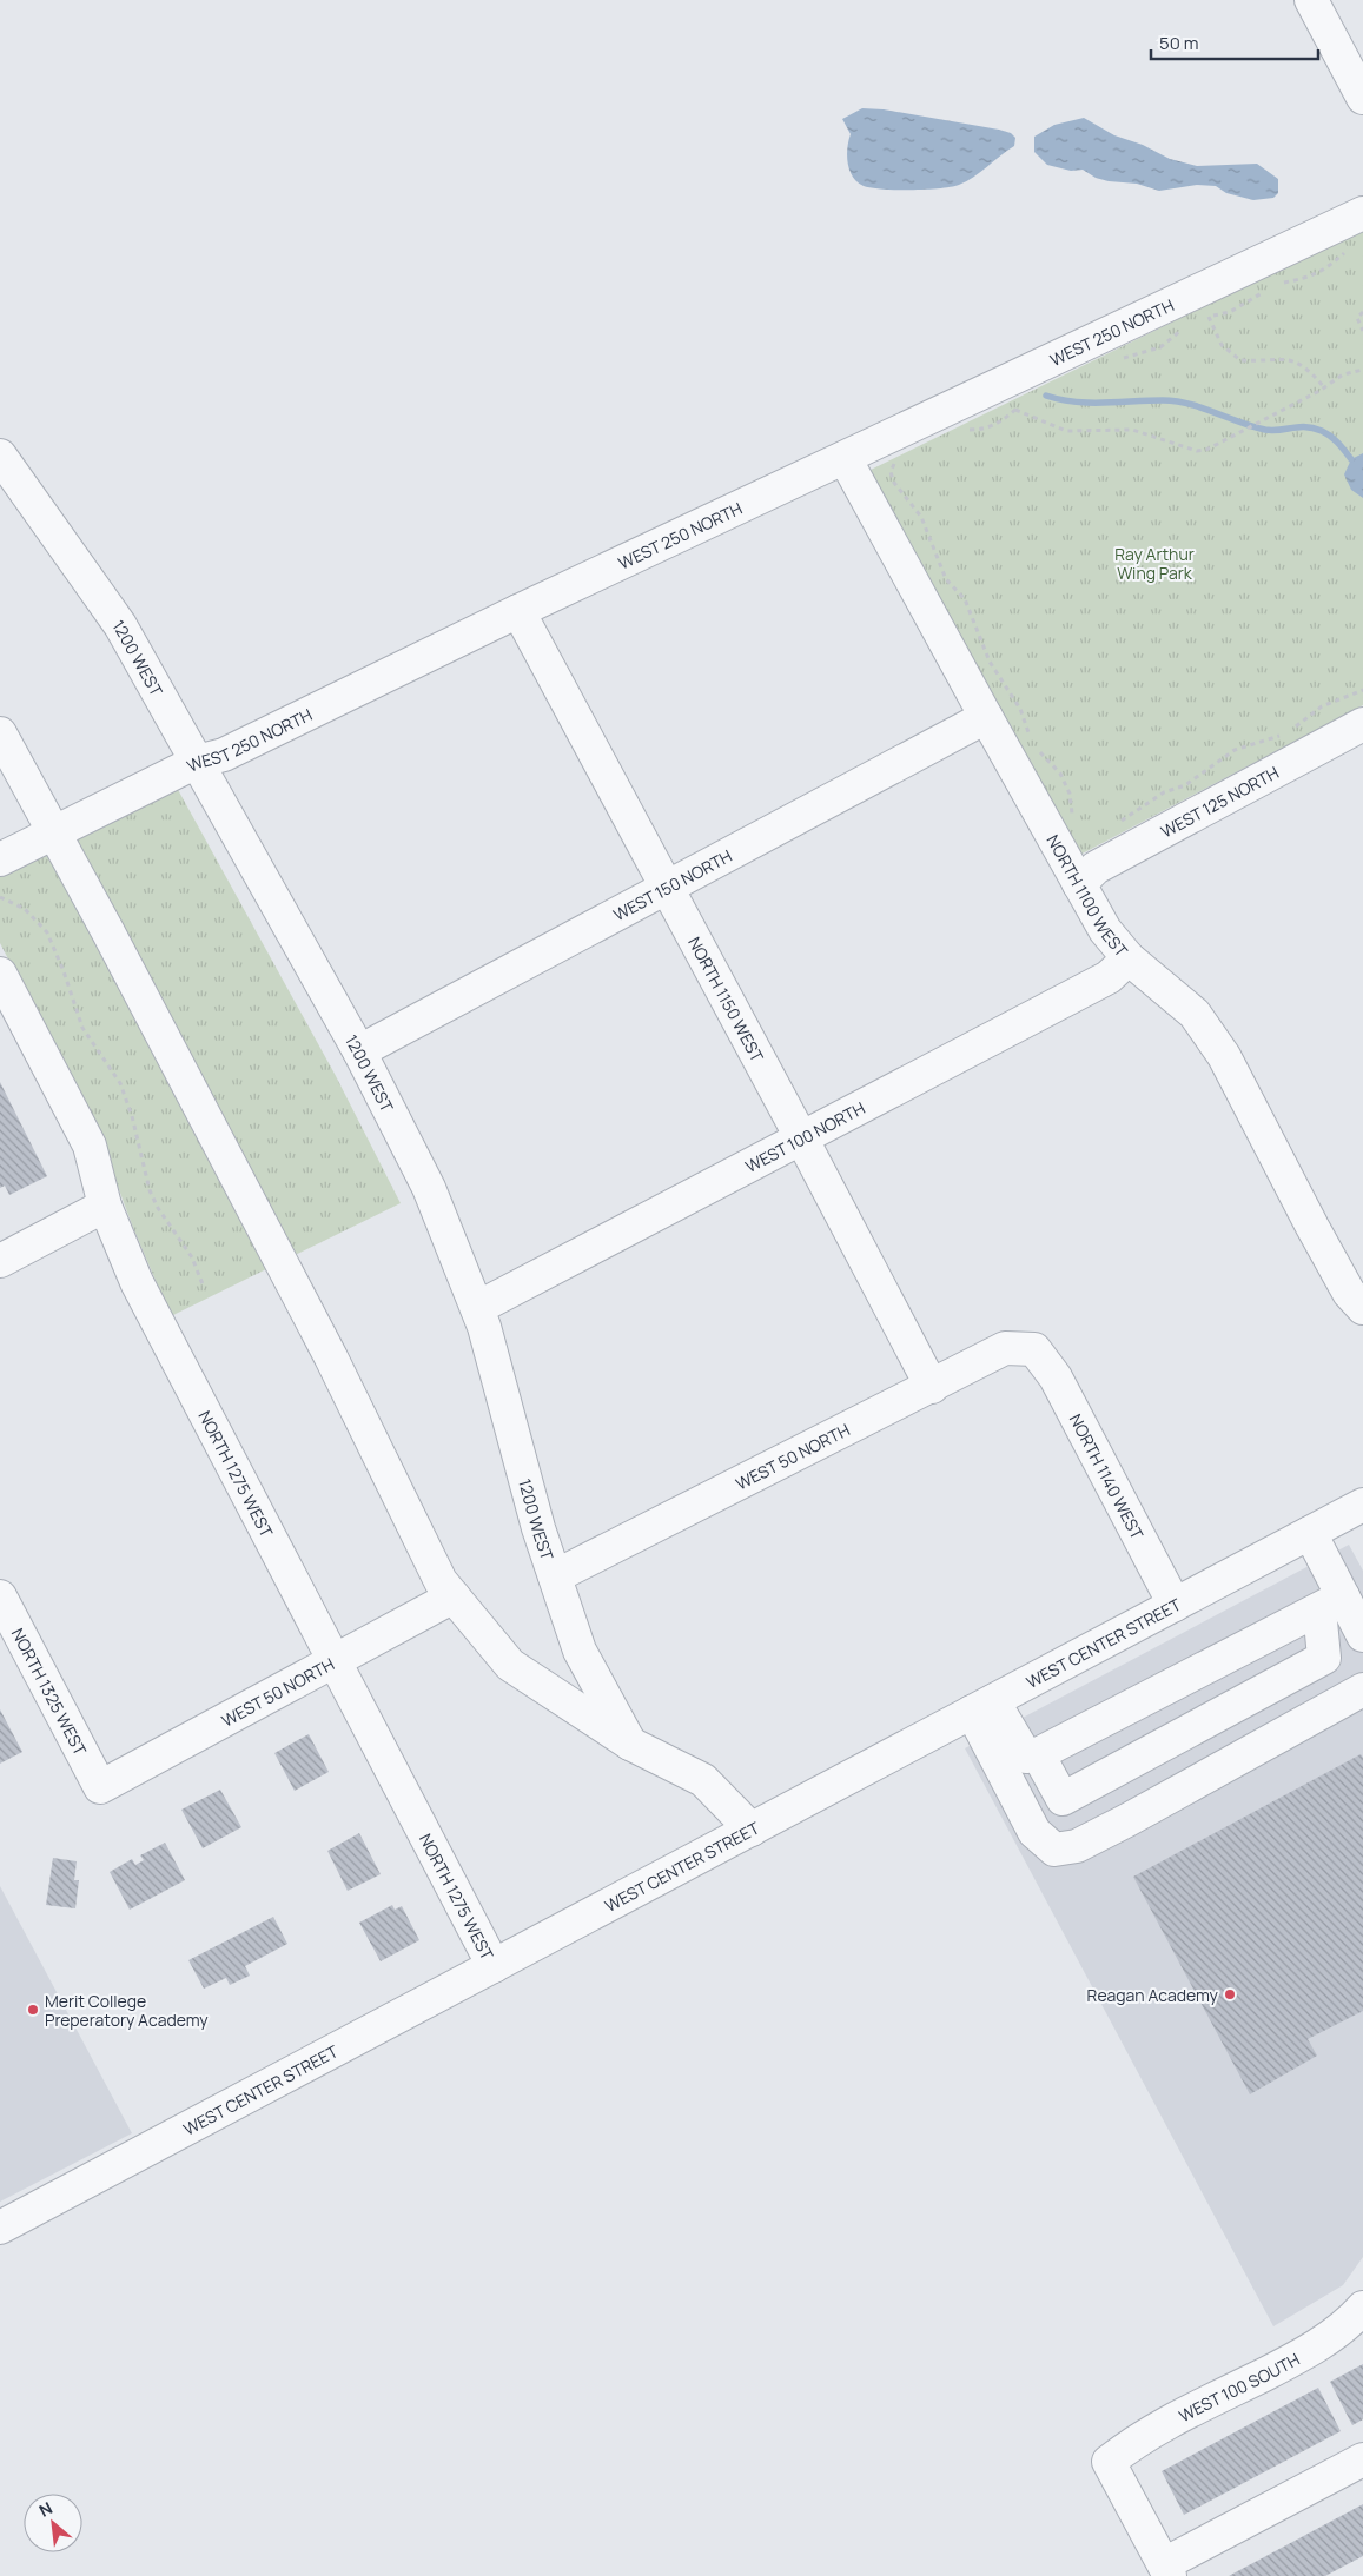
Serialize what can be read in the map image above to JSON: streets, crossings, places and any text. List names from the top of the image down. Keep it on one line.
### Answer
{"streets":{"street":["WEST 250 NORTH","1200 WEST","WEST 125 NORTH","WEST 150 NORTH","NORTH 1100 WEST","NORTH 1150 WEST","WEST 100 NORTH","WEST 50 NORTH","NORTH 1275 WEST","NORTH 1140 WEST","WEST CENTER STREET","NORTH 1325 WEST","WEST 100 SOUTH"]},"crossings":[["WEST 250 NORTH","1200 WEST"],["WEST 250 NORTH","NORTH 1100 WEST"],["WEST 250 NORTH","NORTH 1150 WEST"],["1200 WEST","WEST 150 NORTH"],["1200 WEST","WEST 100 NORTH"],["1200 WEST","WEST 50 NORTH"],["WEST 125 NORTH","NORTH 1100 WEST"],["WEST 150 NORTH","NORTH 1100 WEST"],["WEST 150 NORTH","NORTH 1150 WEST"],["NORTH 1100 WEST","WEST 100 NORTH"],["NORTH 1150 WEST","WEST 100 NORTH"],["NORTH 1150 WEST","WEST 50 NORTH"],["WEST 50 NORTH","NORTH 1275 WEST"],["WEST 50 NORTH","NORTH 1140 WEST"],["WEST 50 NORTH","NORTH 1325 WEST"],["NORTH 1275 WEST","WEST CENTER STREET"],["NORTH 1140 WEST","WEST CENTER STREET"]],"parks":["Ray Arthur Wing Park"],"places":["Reagan Academy","Merit College Preperatory Academy"],"scale_bar":"50 m","north":"top left"}
